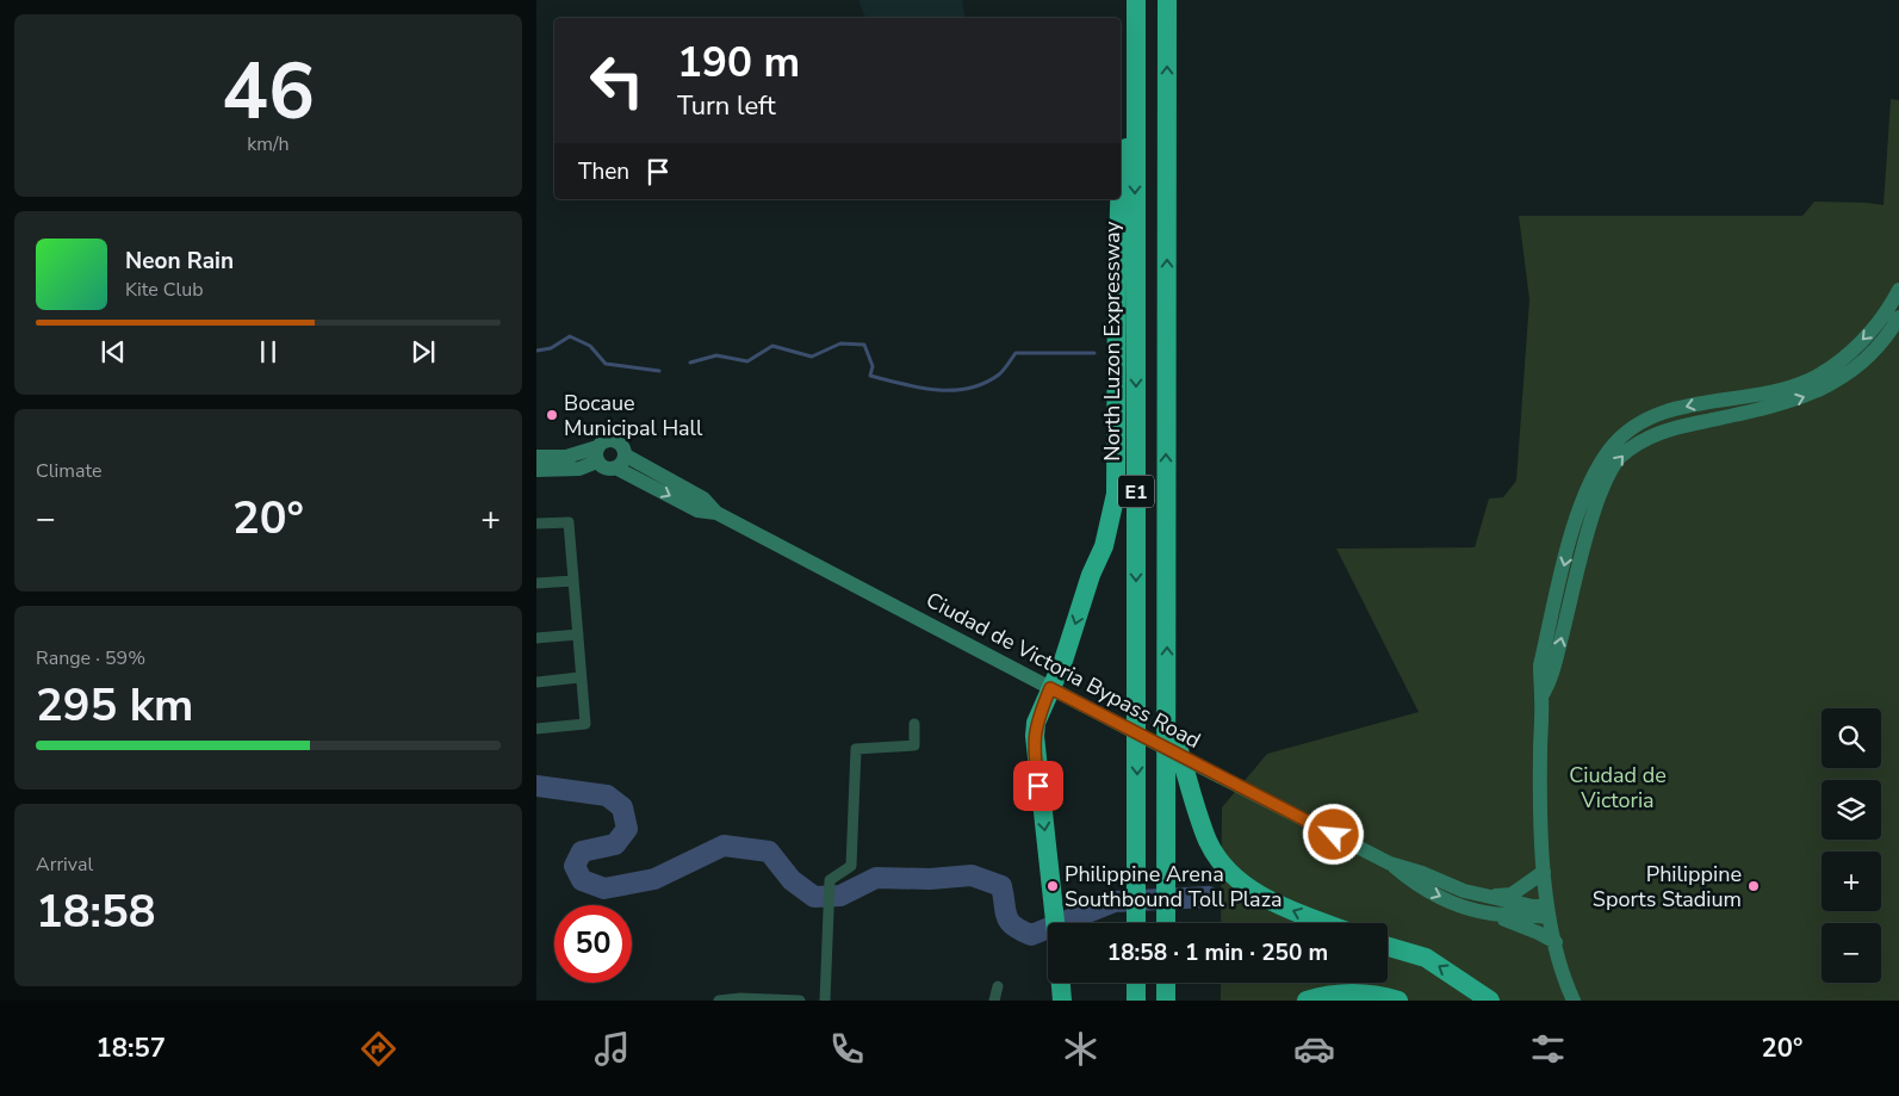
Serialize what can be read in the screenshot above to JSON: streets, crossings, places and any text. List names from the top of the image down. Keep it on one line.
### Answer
{"streets":{"highway":["North Luzon Expressway","E1"],"main road":["Ciudad de Victoria Bypass Road"]},"parks":["Ciudad de Victoria"],"places":["Bocaue Municipal Hall","Philippine Arena Southbound Toll Plaza","Philippine Sports Stadium"],"page":{"tile":[["46","km/h"],"Climate",["Range · 59%","295 km"],["Arrival","18:58"]],"turn":["190 m","Turn left"],"then":"Then","song":["Neon Rain","Kite Club"],"heat":["−","20°","+"],"map_buttons":["+","−"],"limit":"50","trip":"18:58 · 1 min · 250 m","tabs":["18:57","20°"]}}
